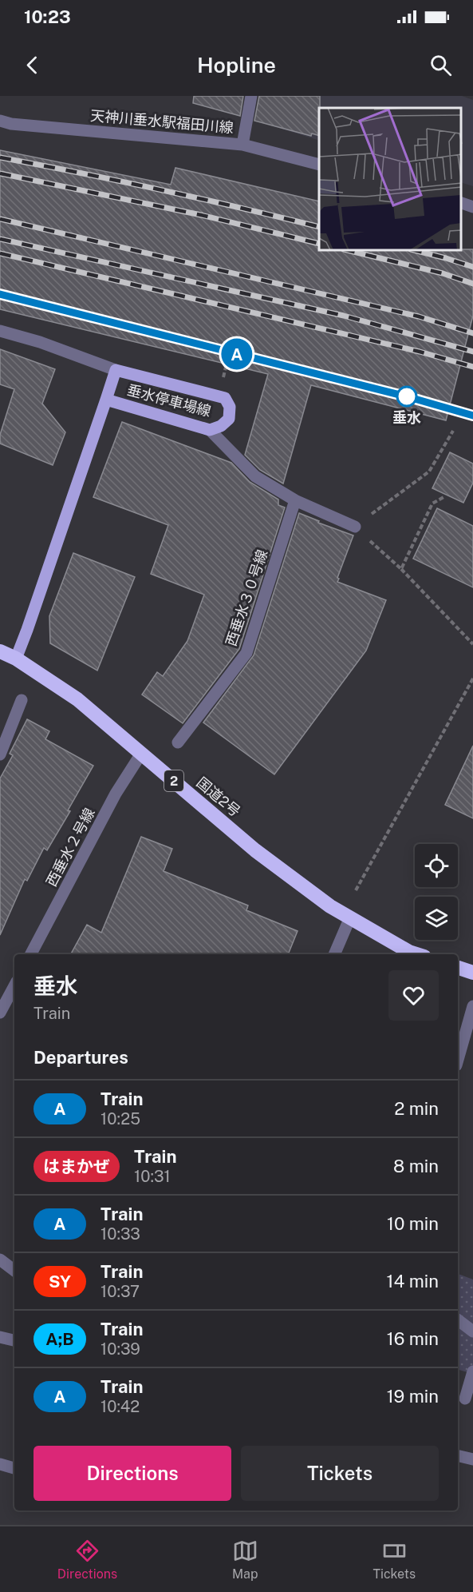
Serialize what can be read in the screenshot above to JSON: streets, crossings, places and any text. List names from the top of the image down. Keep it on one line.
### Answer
{"streets":{"highway":["2","国道2号"],"main road":["垂水停車場線"],"street":["天神川垂水駅福田川線","西垂水３０号線","西垂水２号線"]},"crossings":[["垂水停車場線","国道2号"],["国道2号","西垂水２号線"]],"places":["垂水"],"page":{"status":"10:23","header":"Hopline","on_map":"A","heading":[["垂水","Train"],"Departures"],"list":[{"mark":"A","name":"Train","note":"10:25","value":"2 min"},{"mark":"はまかぜ","name":"Train","note":"10:31","value":"8 min"},{"mark":"A","name":"Train","note":"10:33","value":"10 min"},{"mark":"SY","name":"Train","note":"10:37","value":"14 min"},{"mark":"A;B","name":"Train","note":"10:39","value":"16 min"},{"mark":"A","name":"Train","note":"10:42","value":"19 min"}],"buttons":["Directions","Tickets"],"tabs":["Directions","Map","Tickets"]}}
